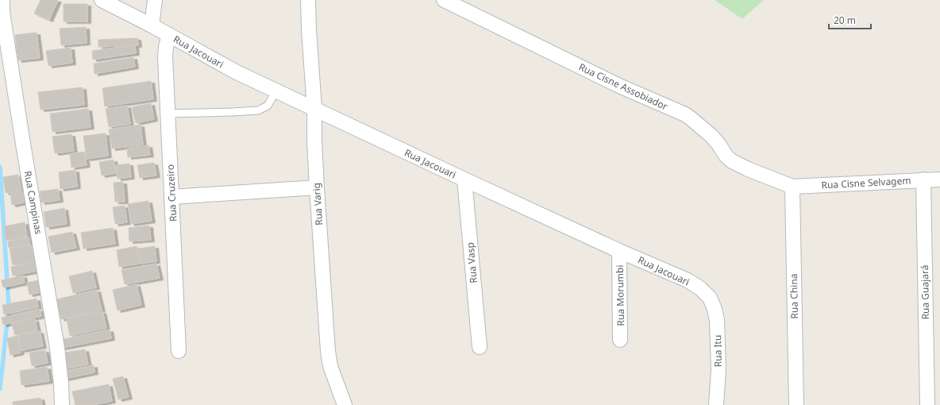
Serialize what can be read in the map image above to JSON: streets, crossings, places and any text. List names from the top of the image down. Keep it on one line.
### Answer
{"streets":{"street":["Rua Jacouari","Rua Cisne Assobiador","Rua Cisne Selvagem","Rua Cruzeiro","Rua Campinas","Rua Varig","Rua Vasp","Rua Guajará","Rua Morumbi","Rua China","Rua Itu"]},"crossings":[["Rua Jacouari","Rua Cruzeiro"],["Rua Jacouari","Rua Varig"],["Rua Jacouari","Rua Vasp"],["Rua Jacouari","Rua Morumbi"],["Rua Jacouari","Rua Itu"],["Rua Cisne Assobiador","Rua Cisne Selvagem"],["Rua Cisne Assobiador","Rua China"],["Rua Cisne Selvagem","Rua Guajará"],["Rua Cisne Selvagem","Rua China"]],"scale_bar":"20 m"}
